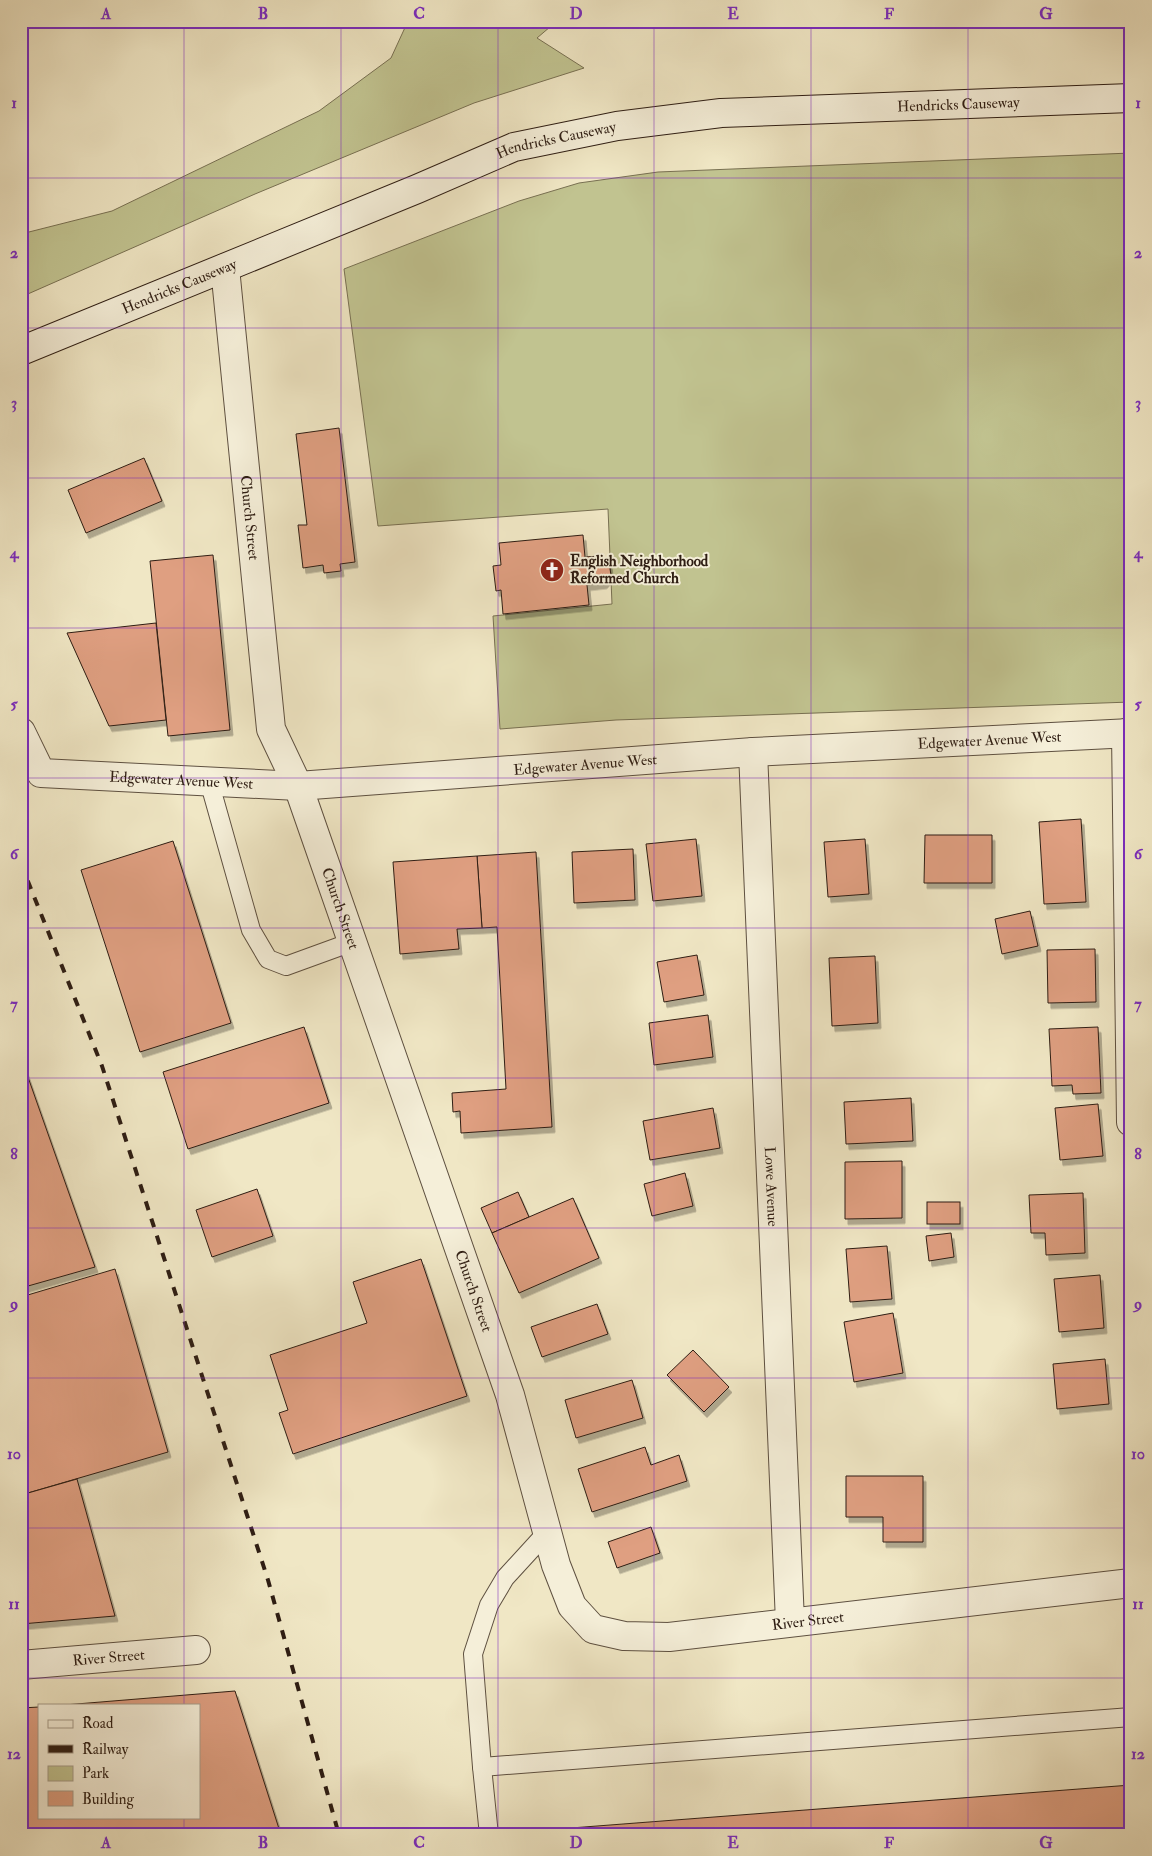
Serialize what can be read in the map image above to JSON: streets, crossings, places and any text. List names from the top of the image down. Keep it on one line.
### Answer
{"streets":{"street":["Hendricks Causeway","Church Street","Edgewater Avenue West","Lowe Avenue","River Street"]},"crossings":[["Hendricks Causeway","Church Street"],["Church Street","Edgewater Avenue West"],["Church Street","River Street"],["Edgewater Avenue West","Lowe Avenue"],["Lowe Avenue","River Street"]],"places":{"church":["English Neighborhood Reformed Church"]},"legend":["Road","Railway","Park","Building"],"grid":{"columns":["A","B","C","D","E","F","G"],"rows":["1","2","3","4","5","6","7","8","9","10","11","12"]}}
